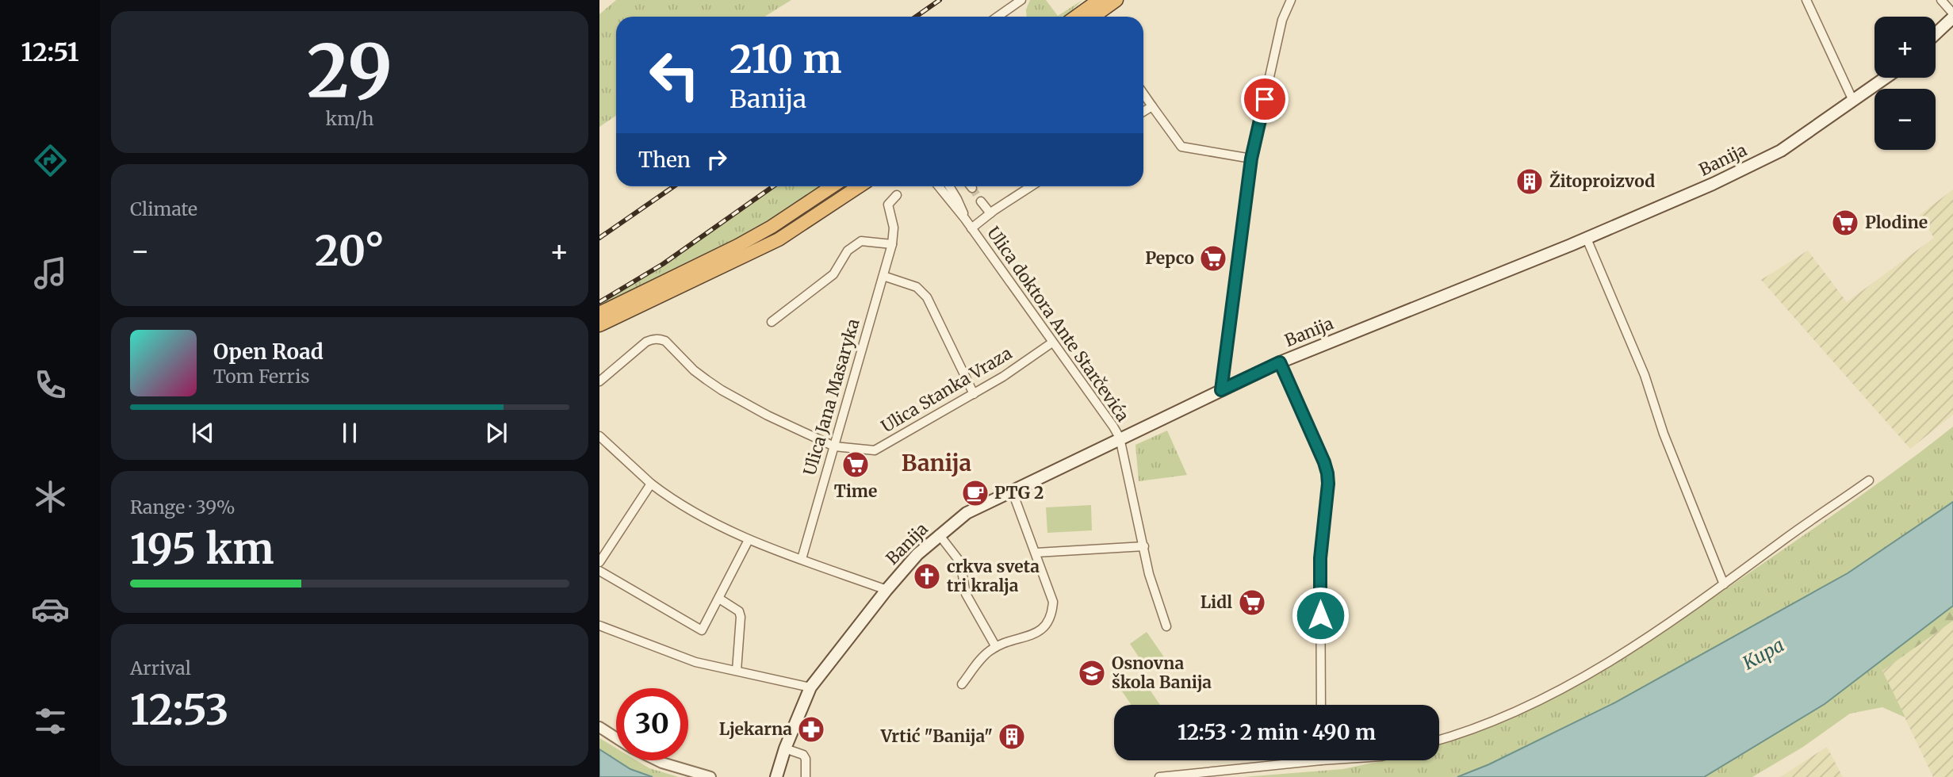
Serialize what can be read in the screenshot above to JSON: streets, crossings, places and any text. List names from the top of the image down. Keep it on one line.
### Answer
{"streets":{"main road":["Banija"],"street":["Ulica doktora Ante Starčevića","Ulica Stanka Vraza","Ulica Jana Masaryka"]},"crossings":[["Banija","Ulica doktora Ante Starčevića"],["Ulica doktora Ante Starčevića","Ulica Stanka Vraza"],["Ulica Stanka Vraza","Ulica Jana Masaryka"]],"districts":["Banija"],"water":["Kupa"],"places":{"building":["Žitoproizvod","Vrtić \"Banija\""],"supermarket":["Plodine","Pepco","Time","Lidl"],"cafe":["PTG 2"],"church":["crkva sveta tri kralja"],"school or university":["Osnovna škola Banija"],"pharmacy":["Ljekarna"]},"page":{"tabs":"12:51","tile":[["29","km/h"],"Climate",["Range · 39%","195 km"],["Arrival","12:53"]],"map_buttons":["+","−"],"turn":["210 m","Banija"],"then":"Then","heat":["−","20°","+"],"song":["Open Road","Tom Ferris"],"limit":"30","trip":"12:53 · 2 min · 490 m"}}
